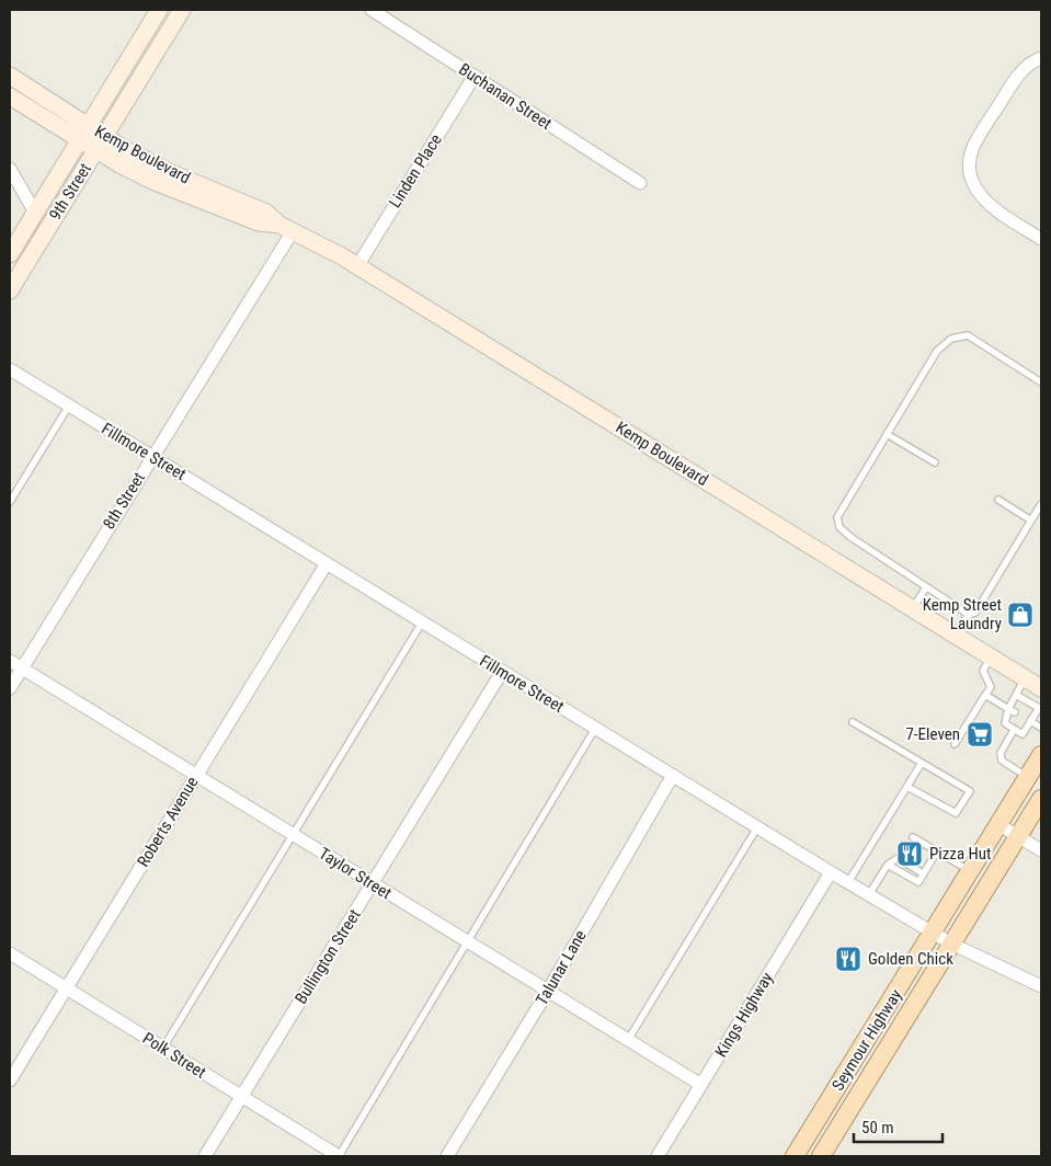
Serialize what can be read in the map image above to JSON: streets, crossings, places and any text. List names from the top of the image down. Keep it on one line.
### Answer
{"streets":{"main road":["Kemp Boulevard","9th Street","Seymour Highway"],"street":["Buchanan Street","Linden Place","Fillmore Street","8th Street","Roberts Avenue","Taylor Street","Bullington Street","Talunar Lane","Kings Highway","Polk Street"]},"crossings":[["Buchanan Street","Linden Place"],["Kemp Boulevard","Linden Place"],["Kemp Boulevard","9th Street"],["Kemp Boulevard","8th Street"],["Fillmore Street","8th Street"],["Fillmore Street","Roberts Avenue"],["Fillmore Street","Bullington Street"],["Fillmore Street","Talunar Lane"],["Fillmore Street","Kings Highway"],["Fillmore Street","Seymour Highway"],["8th Street","Taylor Street"],["Roberts Avenue","Taylor Street"],["Roberts Avenue","Polk Street"],["Taylor Street","Bullington Street"],["Taylor Street","Talunar Lane"],["Taylor Street","Kings Highway"],["Bullington Street","Polk Street"]],"places":{"shop":["Kemp Street Laundry"],"supermarket":["7-Eleven"],"restaurant":["Pizza Hut","Golden Chick"]},"scale_bar":"50 m"}
